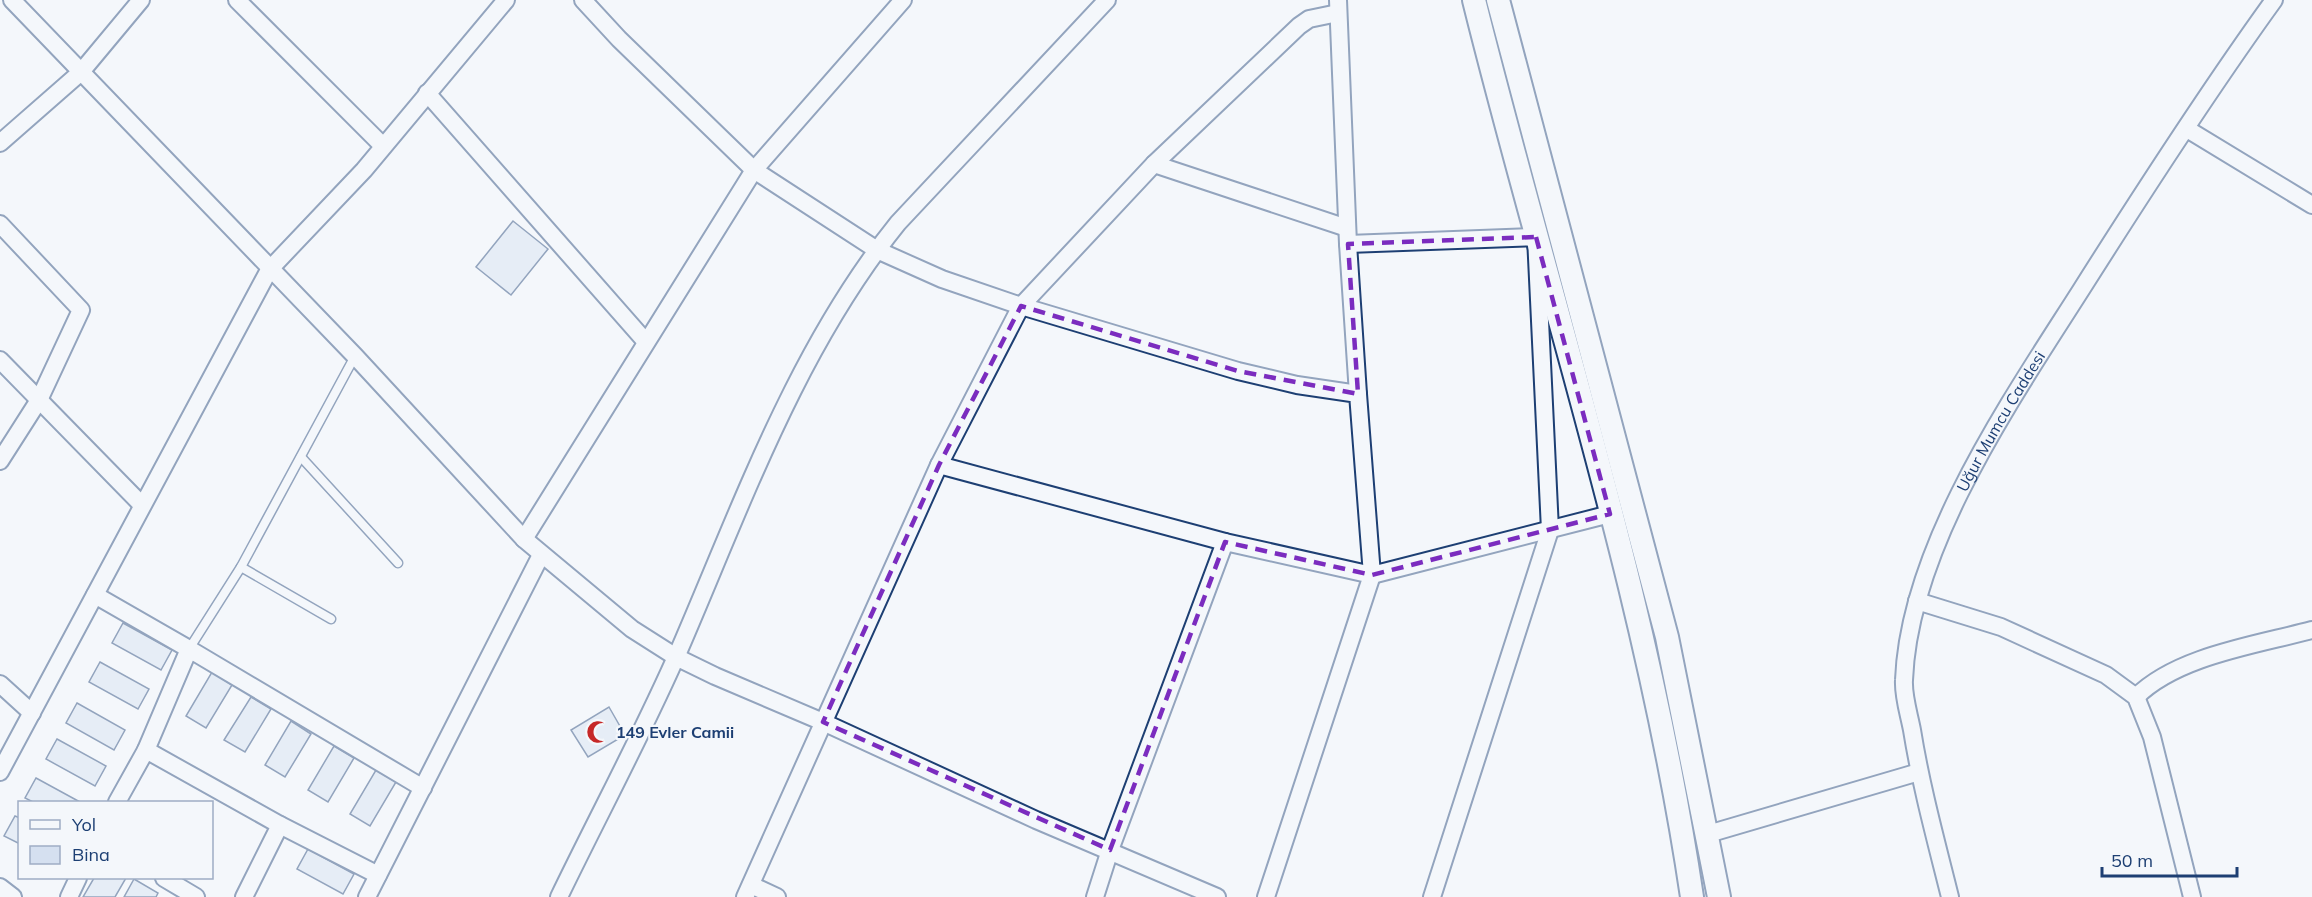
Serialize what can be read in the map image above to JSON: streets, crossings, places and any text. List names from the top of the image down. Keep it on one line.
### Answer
{"streets":{"street":["Uğur Mumcu Caddesi"]},"places":{"mosque":["149 Evler Camii"]},"legend":["Yol","Bina"],"scale_bar":"50 m"}
